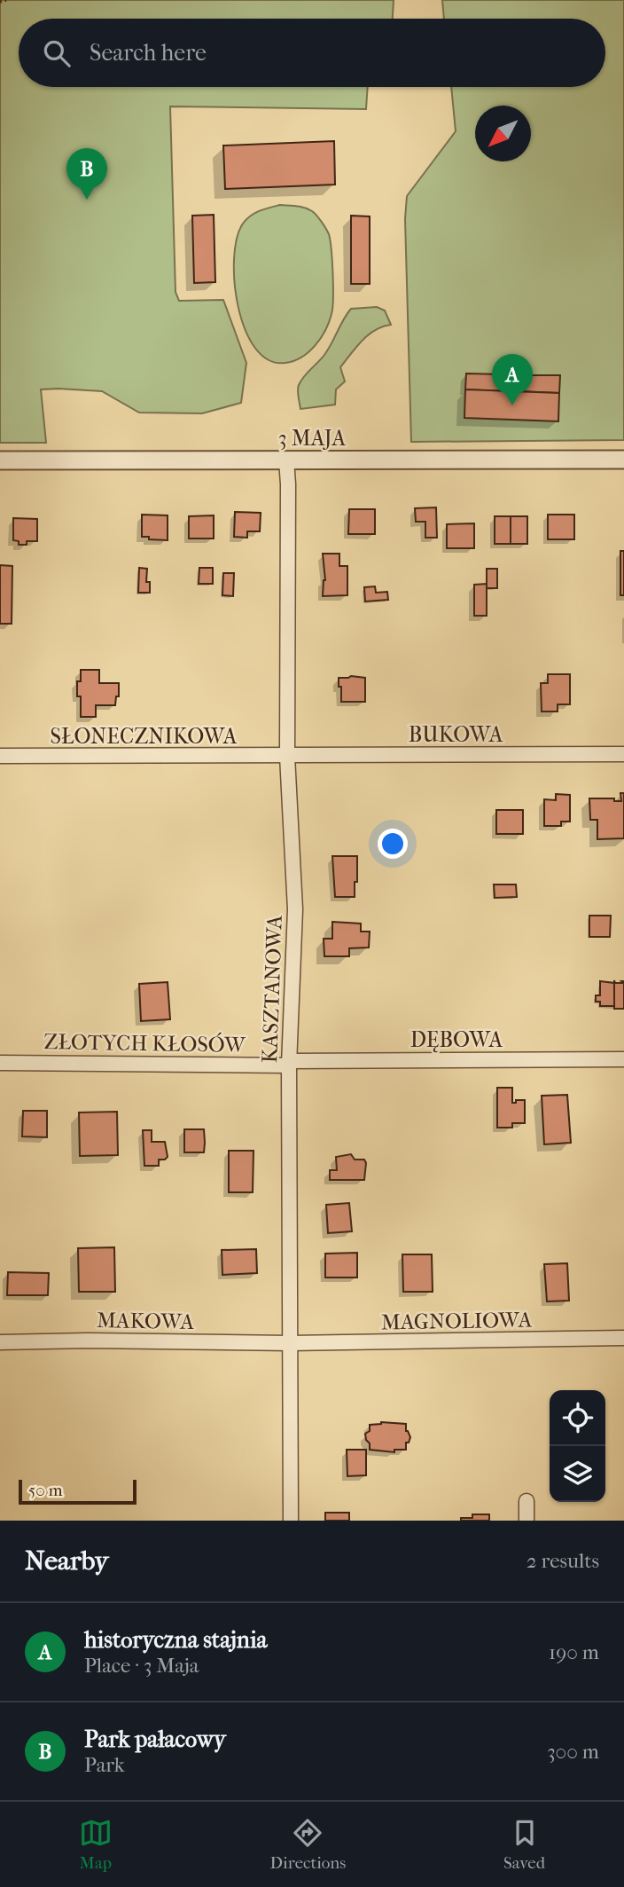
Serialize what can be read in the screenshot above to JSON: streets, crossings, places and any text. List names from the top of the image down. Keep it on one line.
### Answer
{"streets":{"street":["3 MAJA","BUKOWA","SŁONECZNIKOWA","KASZTANOWA","DĘBOWA","ZŁOTYCH KŁOSÓW","MAKOWA","MAGNOLIOWA"]},"crossings":[["3 MAJA","KASZTANOWA"],["BUKOWA","SŁONECZNIKOWA"],["BUKOWA","KASZTANOWA"],["SŁONECZNIKOWA","KASZTANOWA"],["KASZTANOWA","DĘBOWA"],["KASZTANOWA","ZŁOTYCH KŁOSÓW"],["KASZTANOWA","MAKOWA"],["KASZTANOWA","MAGNOLIOWA"],["DĘBOWA","ZŁOTYCH KŁOSÓW"],["MAKOWA","MAGNOLIOWA"]],"scale_bar":"50 m","north":"bottom left","page":{"search":"Search here","pins":["B","A"],"scale":"50 m","heading":["Nearby","2 results"],"list":[{"mark":"A","name":"historyczna stajnia","note":"Place · 3 Maja","value":"190 m"},{"mark":"B","name":"Park pałacowy","note":"Park","value":"300 m"}],"nav":["Map","Directions","Saved"]}}
